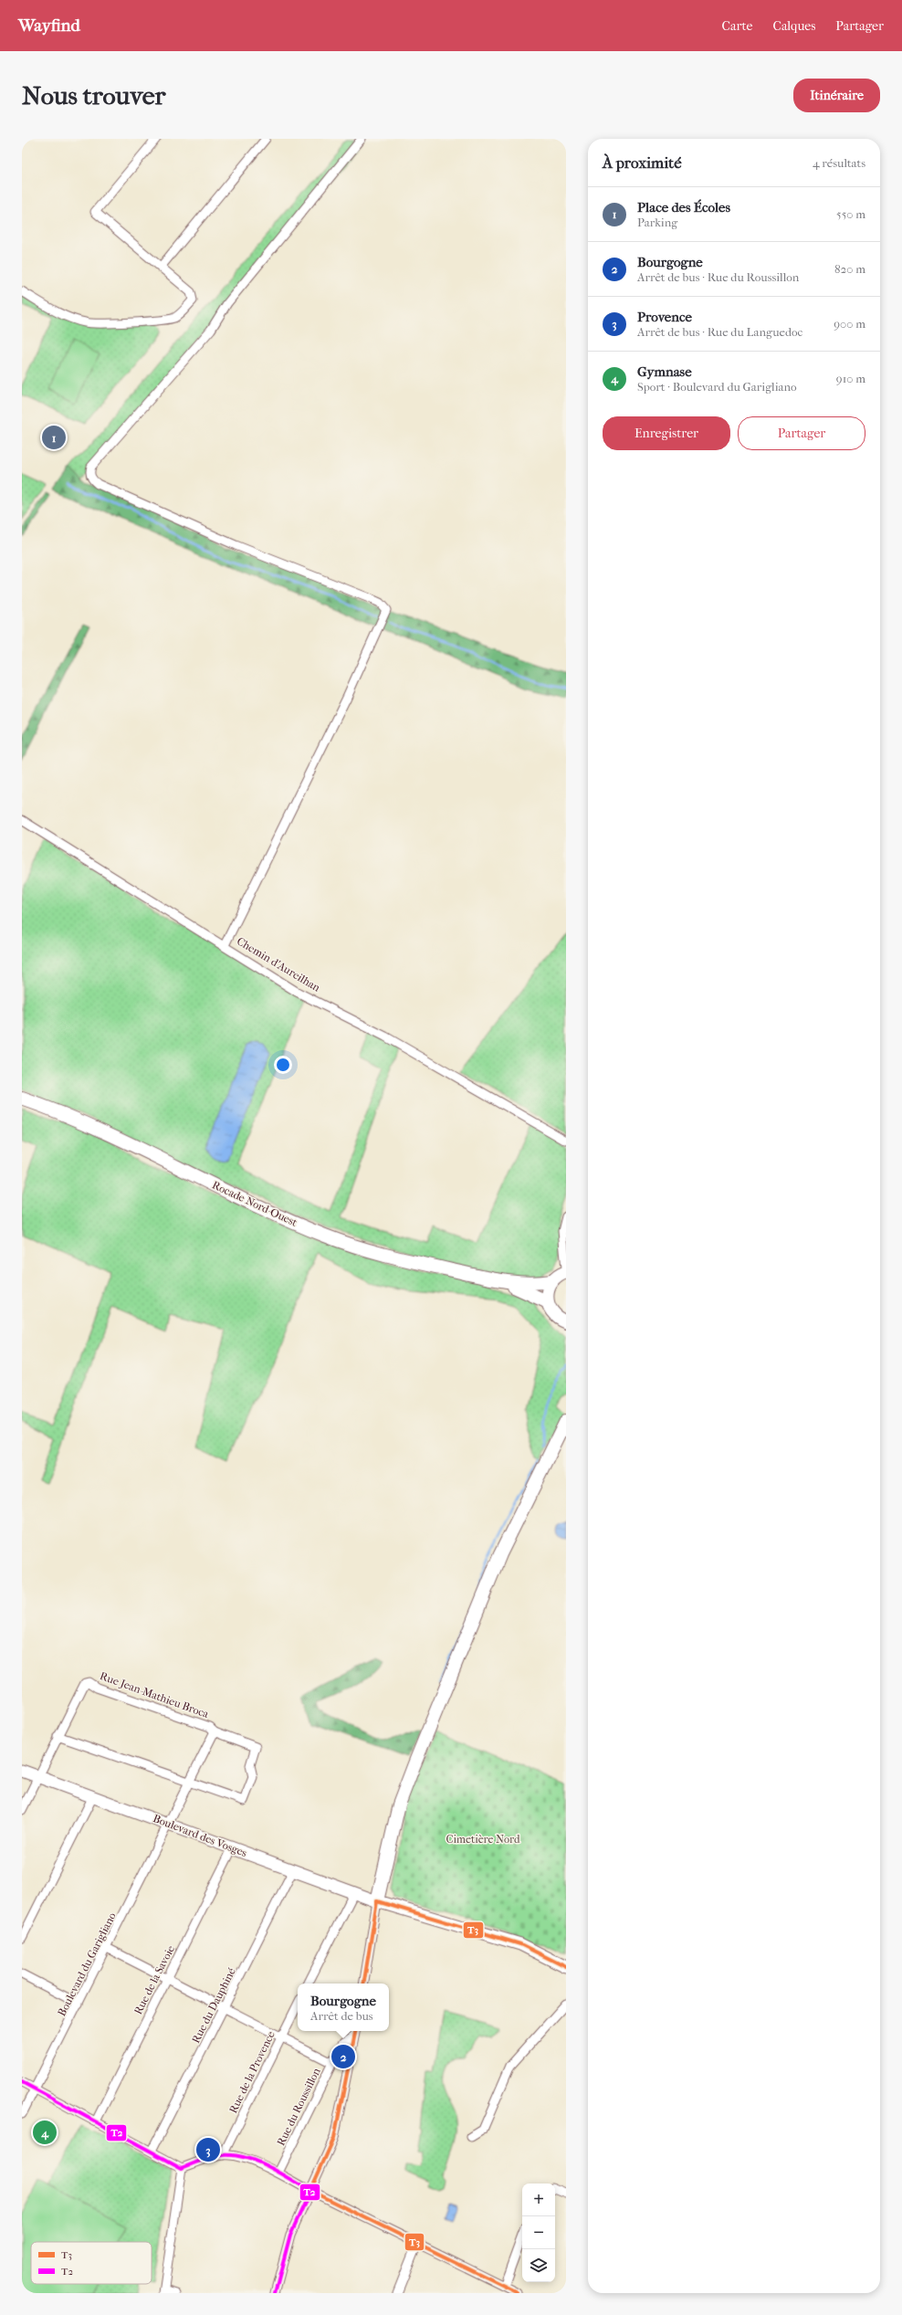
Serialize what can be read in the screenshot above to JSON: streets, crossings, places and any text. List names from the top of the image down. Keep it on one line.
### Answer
{"streets":{"main road":["Rocade Nord-Ouest","Boulevard des Vosges"],"street":["Chemin d'Aureilhan","Rue Jean-Mathieu Broca","Boulevard du Garigliano","Rue de la Savoie","Rue du Dauphiné","Rue de la Provence","Rue du Roussillon"]},"crossings":[["Rue Jean-Mathieu Broca","Boulevard du Garigliano"],["Boulevard des Vosges","Boulevard du Garigliano"],["Boulevard des Vosges","Rue de la Savoie"],["Boulevard des Vosges","Rue du Dauphiné"]],"parks":["Cimetière Nord"],"lines":["transit line T3","transit line T2"],"legend":["T3","T2"],"page":{"header":"Wayfind","nav":["Carte","Calques","Partager"],"buttons":["Itinéraire",["Enregistrer","Partager"]],"title":"Nous trouver","heading":["À proximité","4 résultats"],"list":[{"mark":"1","name":"Place des Écoles","note":"Parking","value":"550 m"},{"mark":"2","name":"Bourgogne","note":"Arrêt de bus · Rue du Roussillon","value":"820 m"},{"mark":"3","name":"Provence","note":"Arrêt de bus · Rue du Languedoc","value":"900 m"},{"mark":"4","name":"Gymnase","note":"Sport · Boulevard du Garigliano","value":"910 m"}],"pins":["1","2","4","3"],"popup":["Bourgogne","Arrêt de bus"],"map_buttons":["+","−"]}}
